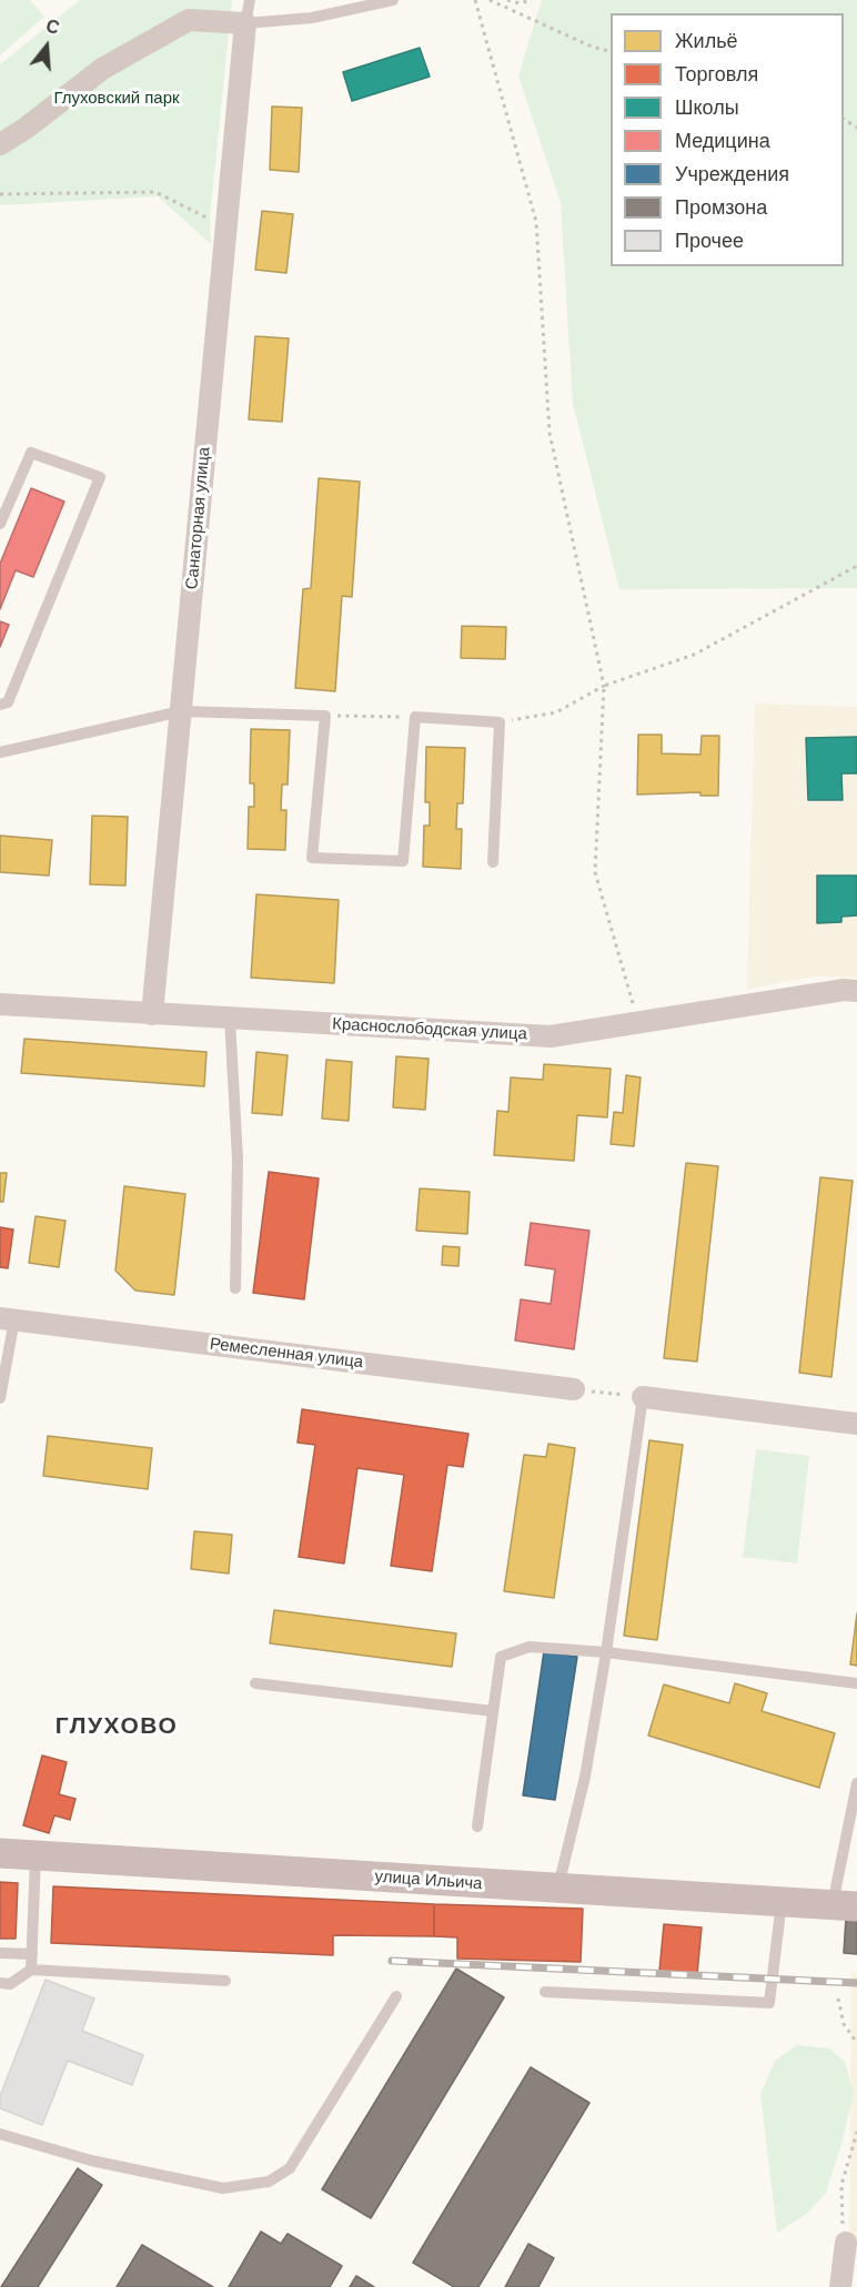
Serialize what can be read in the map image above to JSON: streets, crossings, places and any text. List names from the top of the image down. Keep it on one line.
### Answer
{"streets":{"main road":["улица Ильича"],"street":["Санаторная улица","Краснослободская улица","Ремесленная улица"]},"crossings":[["Санаторная улица","Краснослободская улица"]],"districts":["ГЛУХОВО"],"parks":["Глуховский парк"],"legend":["Жильё","Торговля","Школы","Медицина","Учреждения","Промзона","Прочее"],"north":"top"}
